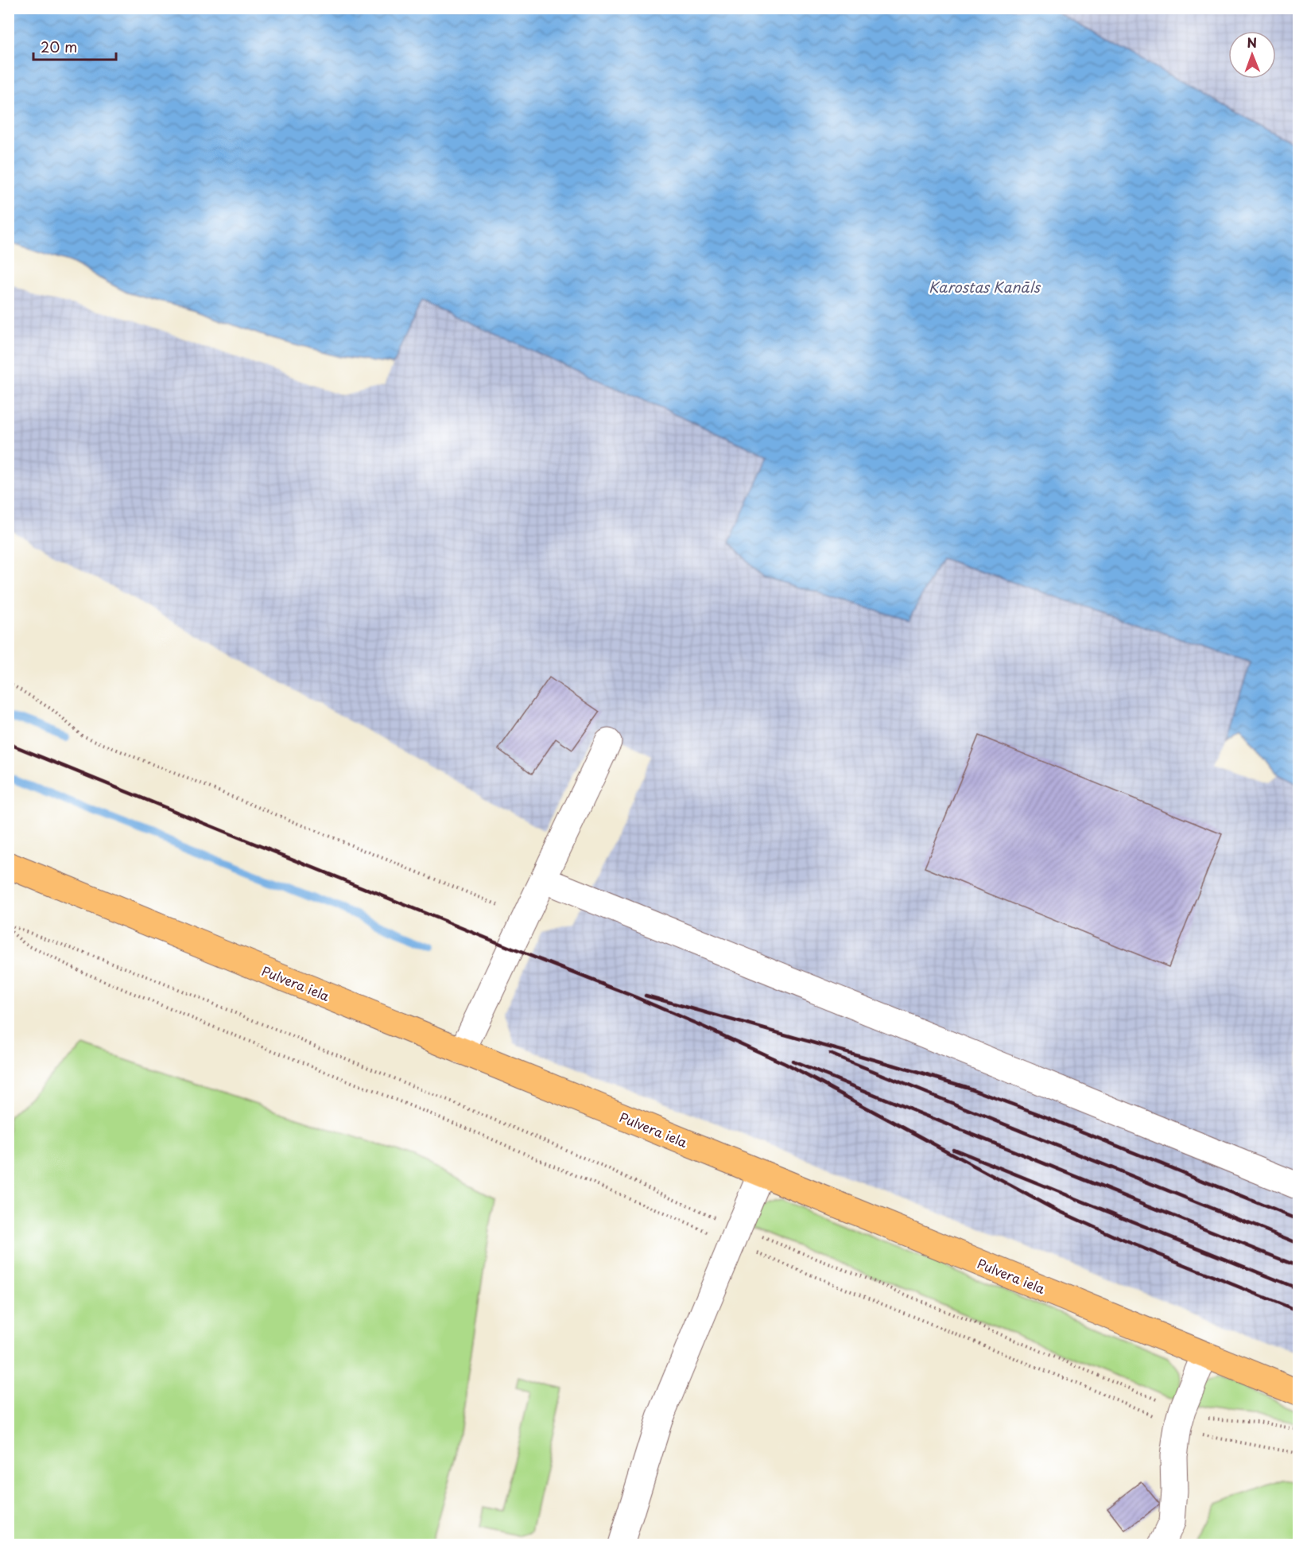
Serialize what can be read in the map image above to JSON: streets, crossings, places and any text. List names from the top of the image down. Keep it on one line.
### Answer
{"streets":{"main road":["Pulvera iela"]},"water":["Karostas Kanāls"],"scale_bar":"20 m","north":"top"}
